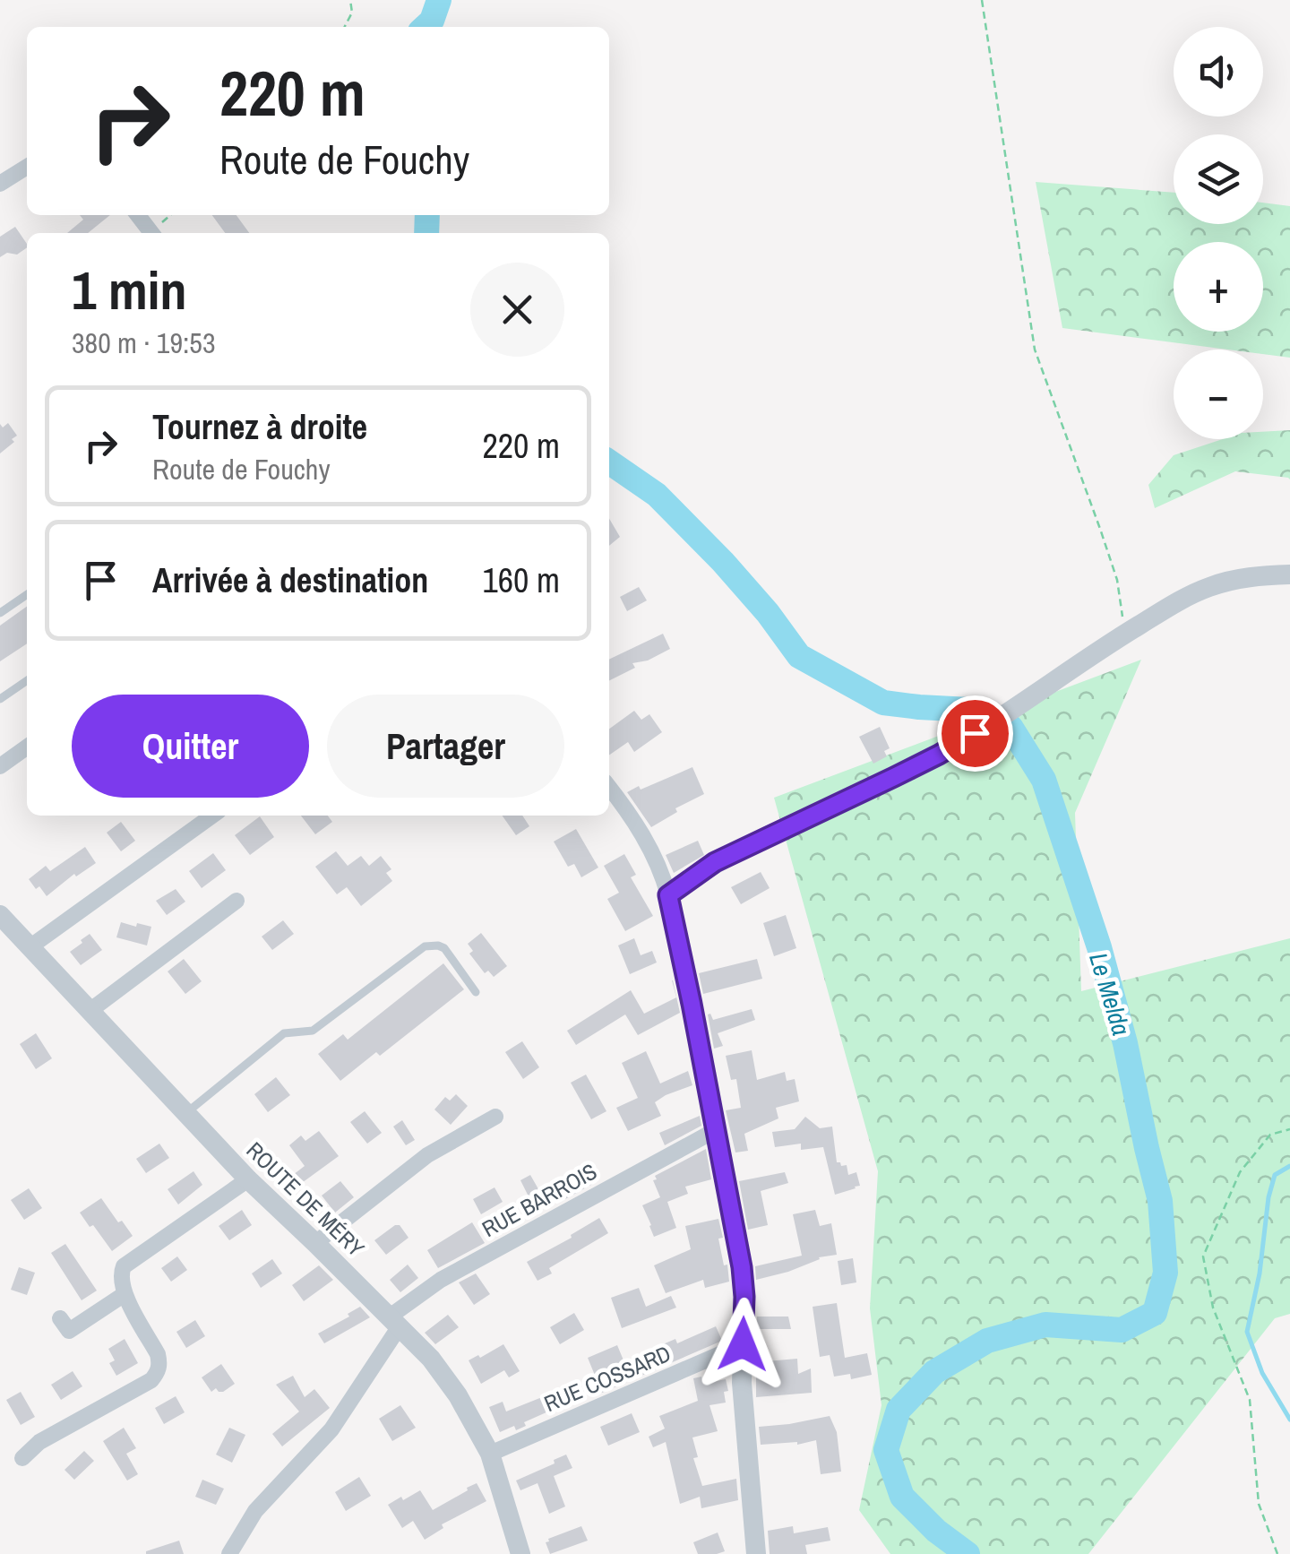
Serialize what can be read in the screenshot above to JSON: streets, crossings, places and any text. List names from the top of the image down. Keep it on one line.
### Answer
{"streets":{"street":["ROUTE DE MÉRY","RUE BARROIS","RUE COSSARD"]},"crossings":[["ROUTE DE MÉRY","RUE BARROIS"],["ROUTE DE MÉRY","RUE COSSARD"]],"water":["Le Melda"],"page":{"map_buttons":["+","−"],"turn":["220 m","Route de Fouchy"],"heading":["1 min","380 m · 19:53"],"list":[{"name":"Tournez à droite","note":"Route de Fouchy","value":"220 m"},{"name":"Arrivée à destination","value":"160 m"}],"buttons":["Quitter","Partager"]}}
